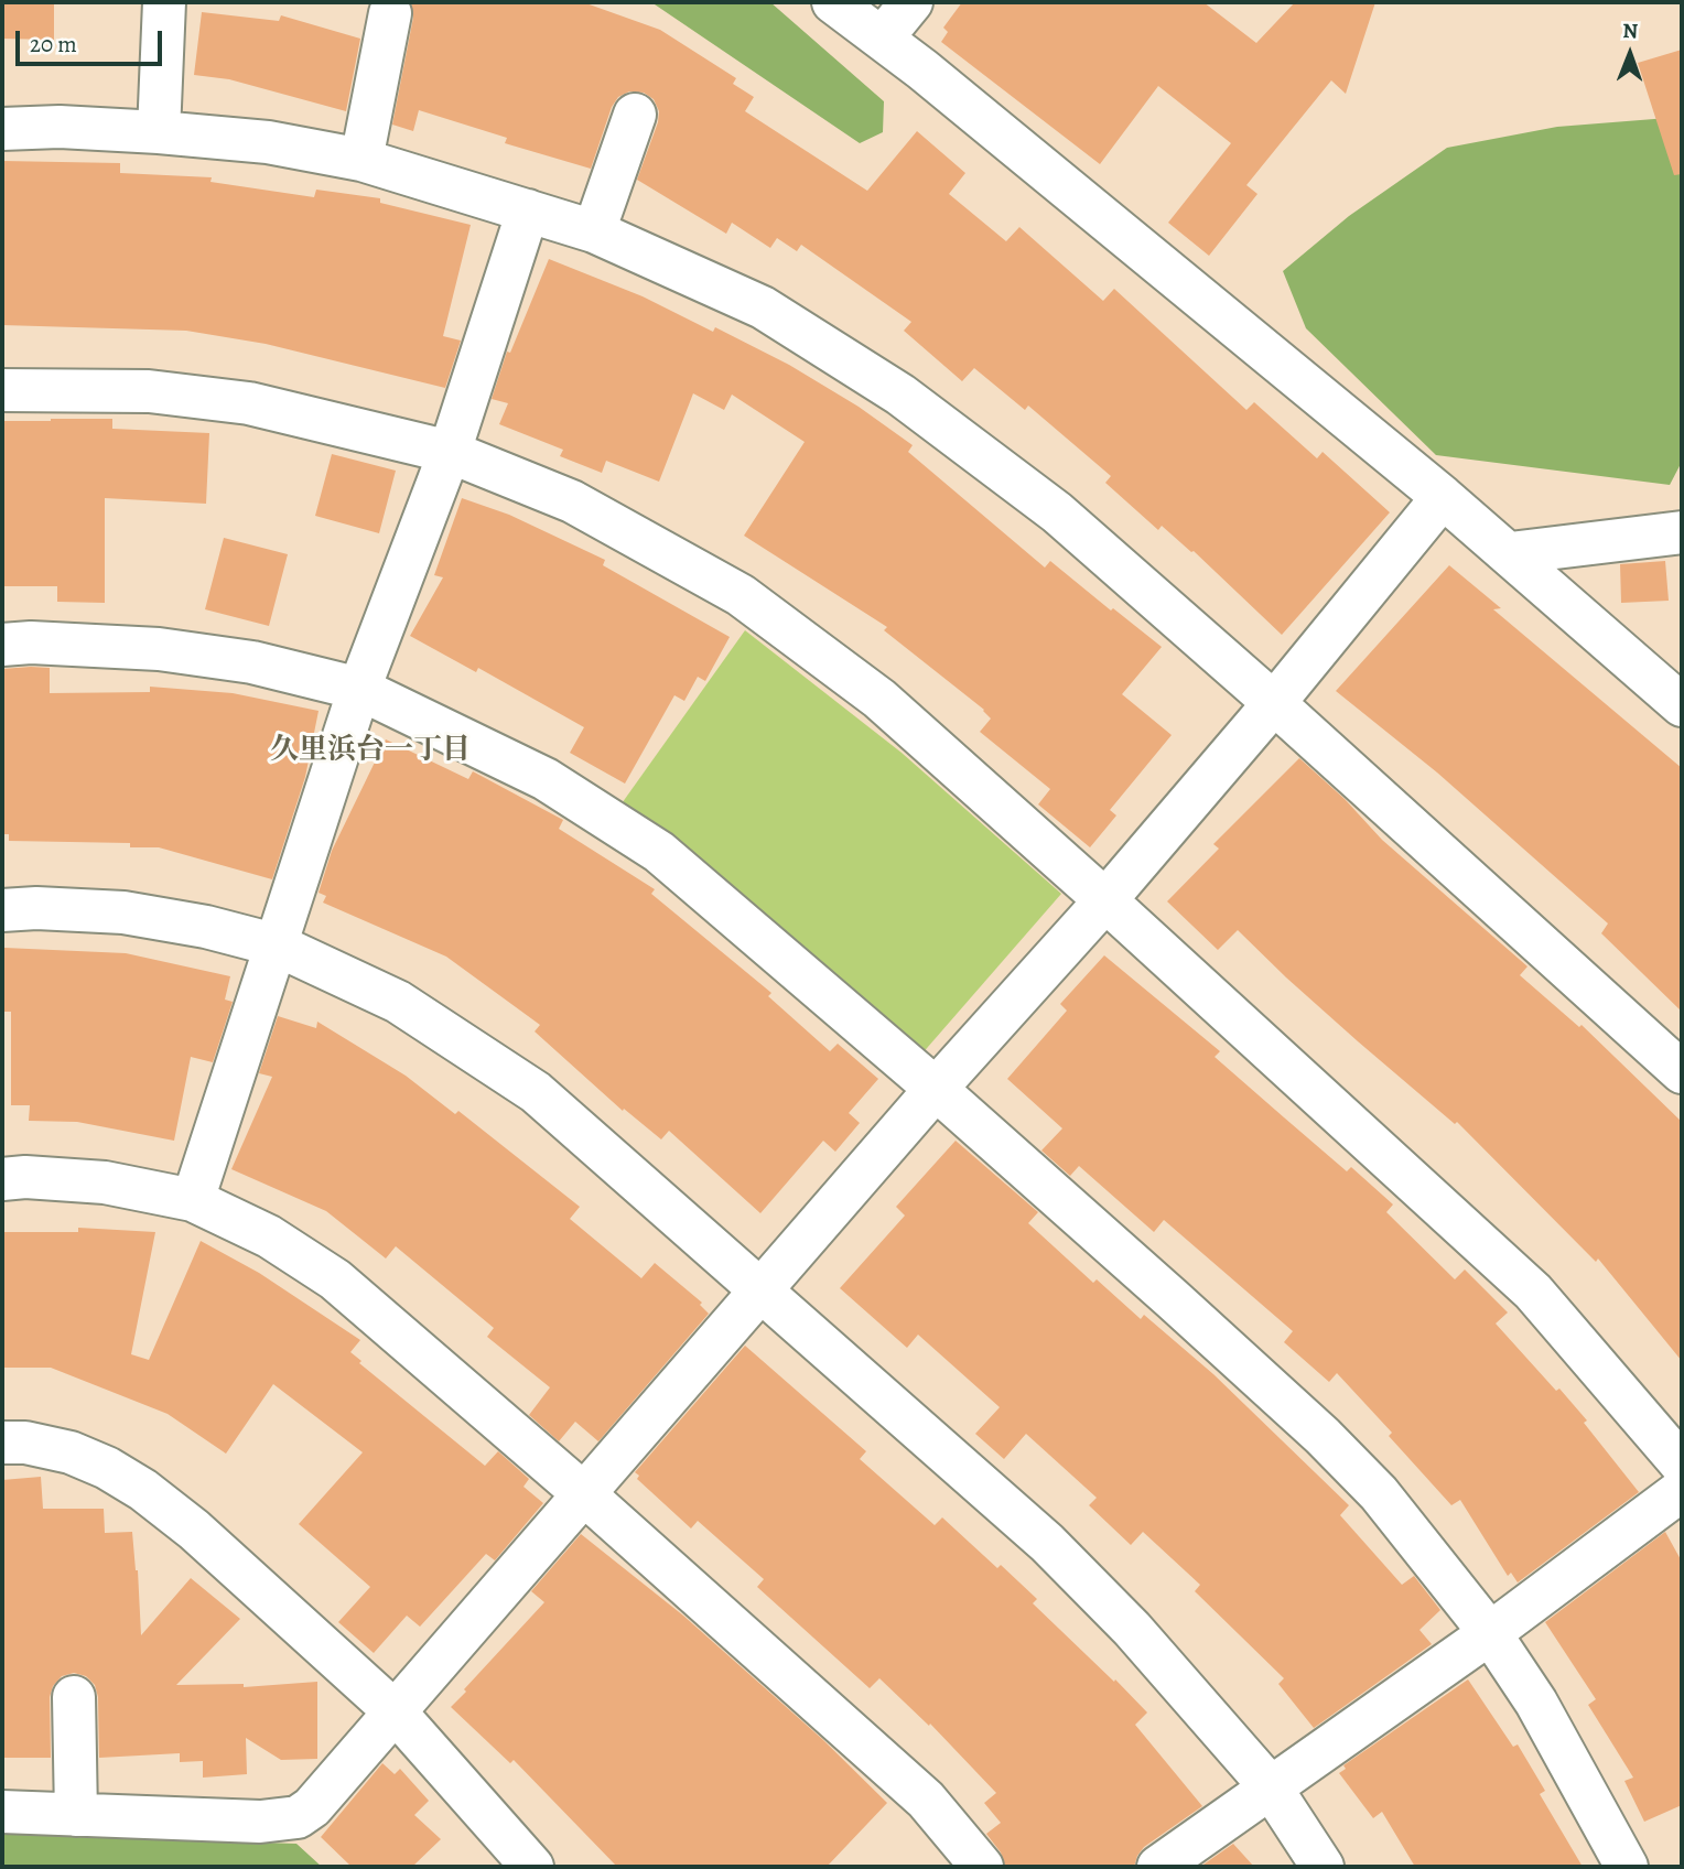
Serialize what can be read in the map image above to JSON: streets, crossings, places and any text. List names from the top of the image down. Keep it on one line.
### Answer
{"districts":["久里浜台一丁目"],"scale_bar":"20 m","north":"top"}
